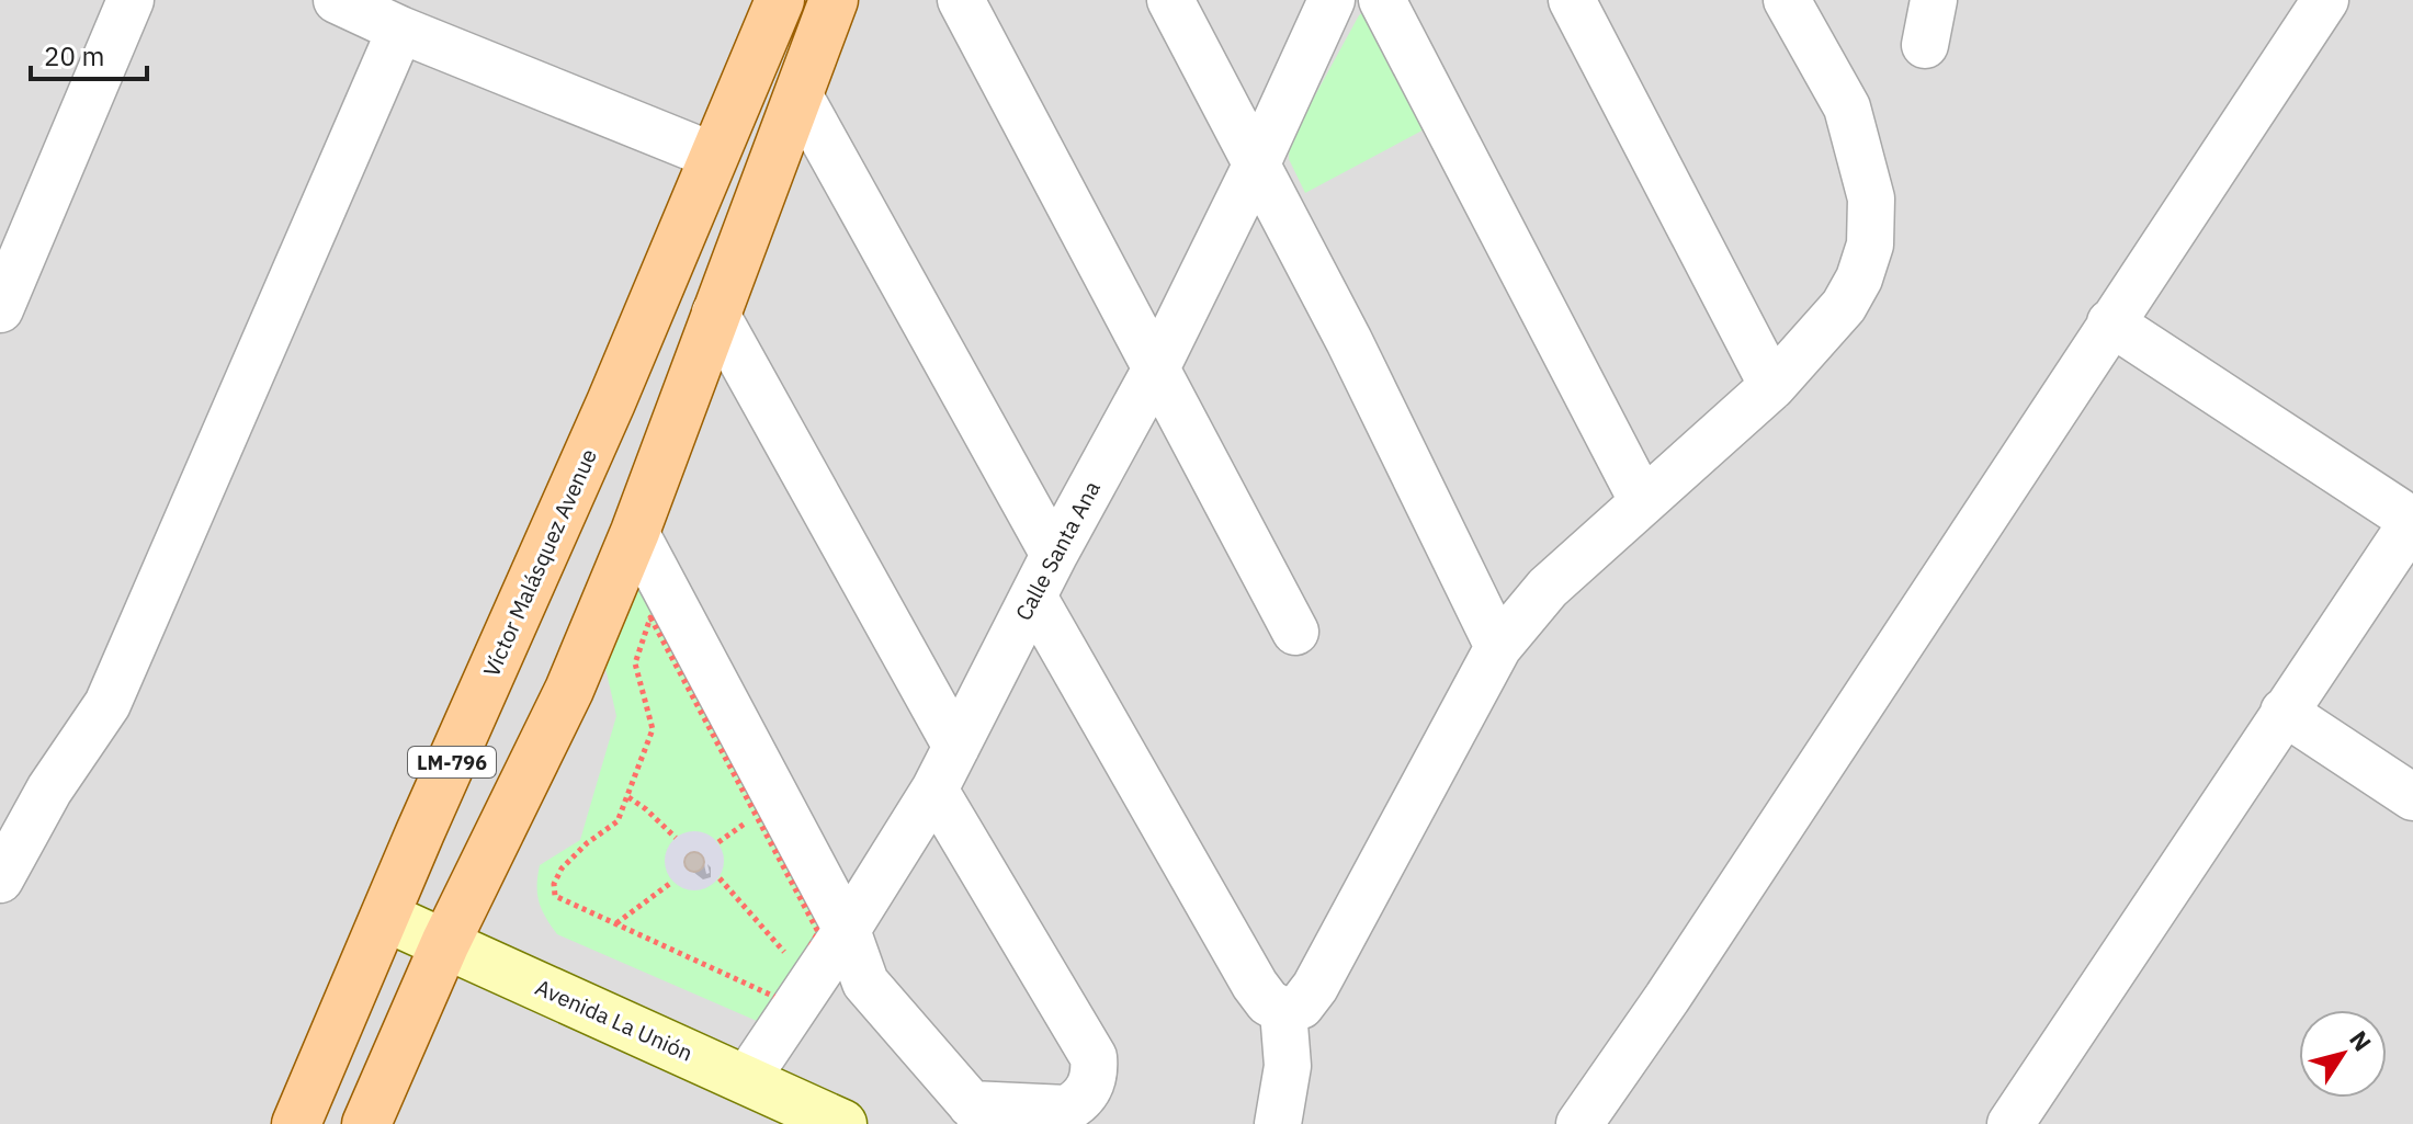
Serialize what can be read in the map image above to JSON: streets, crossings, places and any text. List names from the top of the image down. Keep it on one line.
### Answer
{"streets":{"main road":["Víctor Malásquez Avenue","LM-796","Avenida La Unión"],"street":["Calle Santa Ana"]},"crossings":[["Calle Santa Ana","Avenida La Unión"],["Víctor Malásquez Avenue","Avenida La Unión"],["LM-796","Avenida La Unión"]],"scale_bar":"20 m","north":"top right"}
